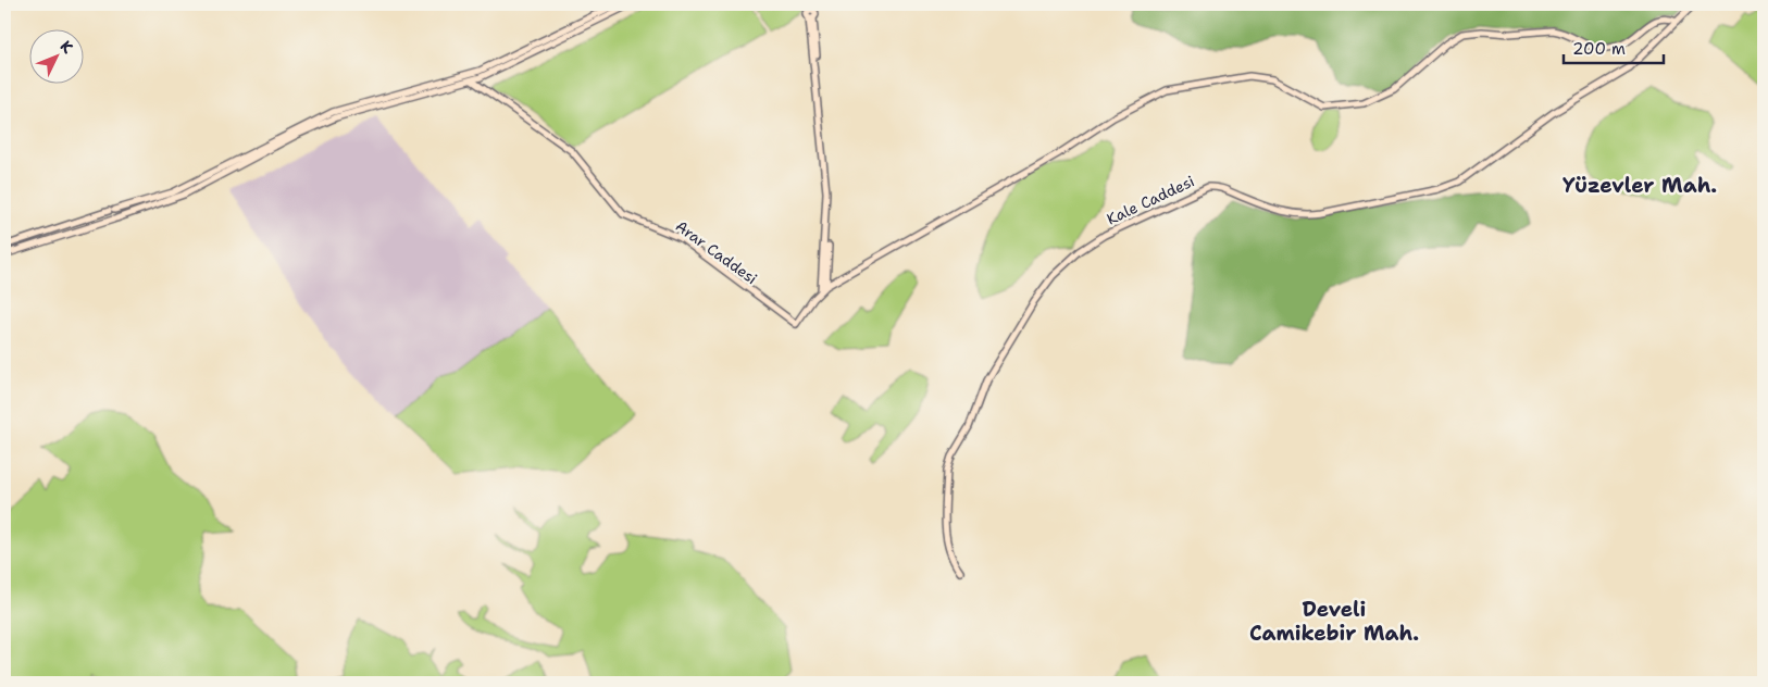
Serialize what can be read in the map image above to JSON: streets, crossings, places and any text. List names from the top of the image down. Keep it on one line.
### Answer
{"streets":{"street":["Kale Caddesi","Arar Caddesi"]},"districts":["Yüzevler Mah.","Develi Camikebir Mah."],"scale_bar":"200 m","north":"top right"}
